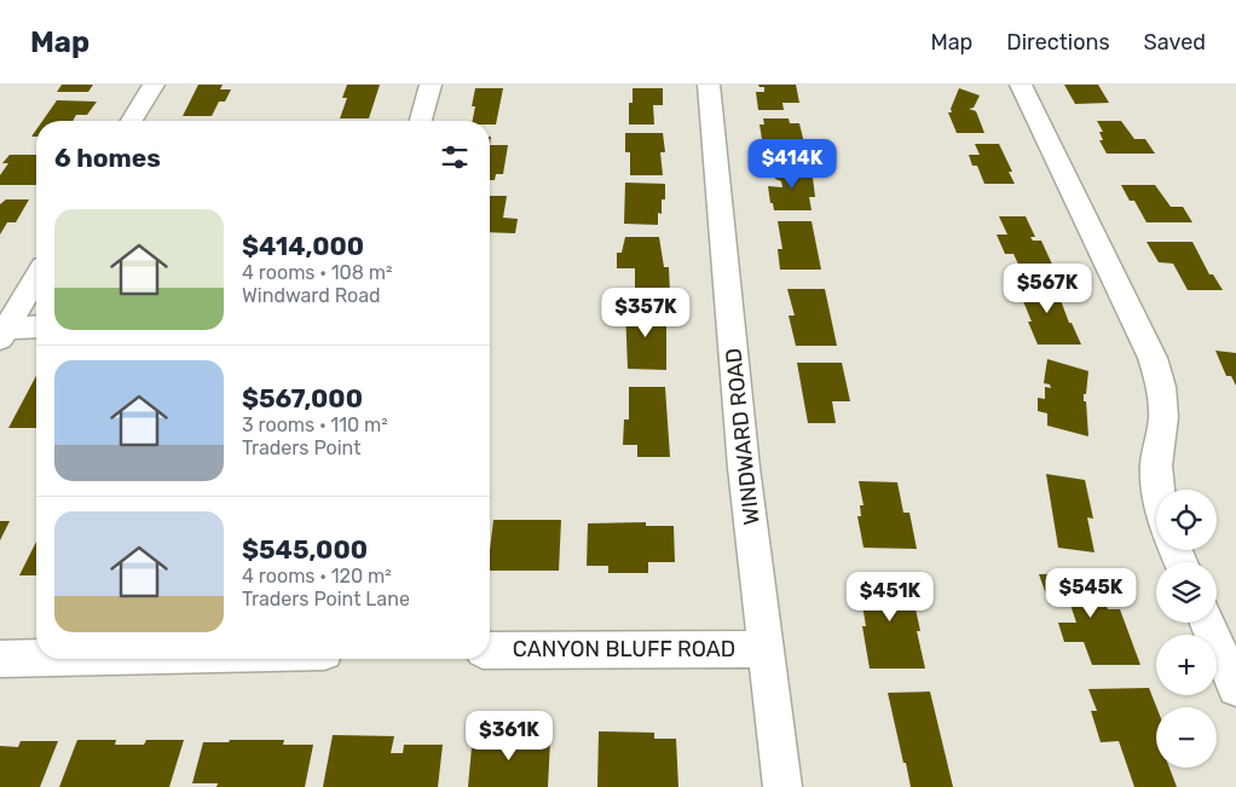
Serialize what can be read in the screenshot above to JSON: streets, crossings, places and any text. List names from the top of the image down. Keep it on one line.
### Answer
{"streets":{"street":["WINDWARD ROAD","CANYON BLUFF ROAD"]},"crossings":[["WINDWARD ROAD","CANYON BLUFF ROAD"]],"page":{"header":"Map","nav":["Map","Directions","Saved"],"heading":"6 homes","price":["$414K","$567K","$357K","$545K","$451K","$361K"],"list":[{"name":"$414,000","note":"4 rooms · 108 m² · Windward Road"},{"name":"$567,000","note":"3 rooms · 110 m² · Traders Point"},{"name":"$545,000","note":"4 rooms · 120 m² · Traders Point Lane"}],"map_buttons":["+","−"]}}
